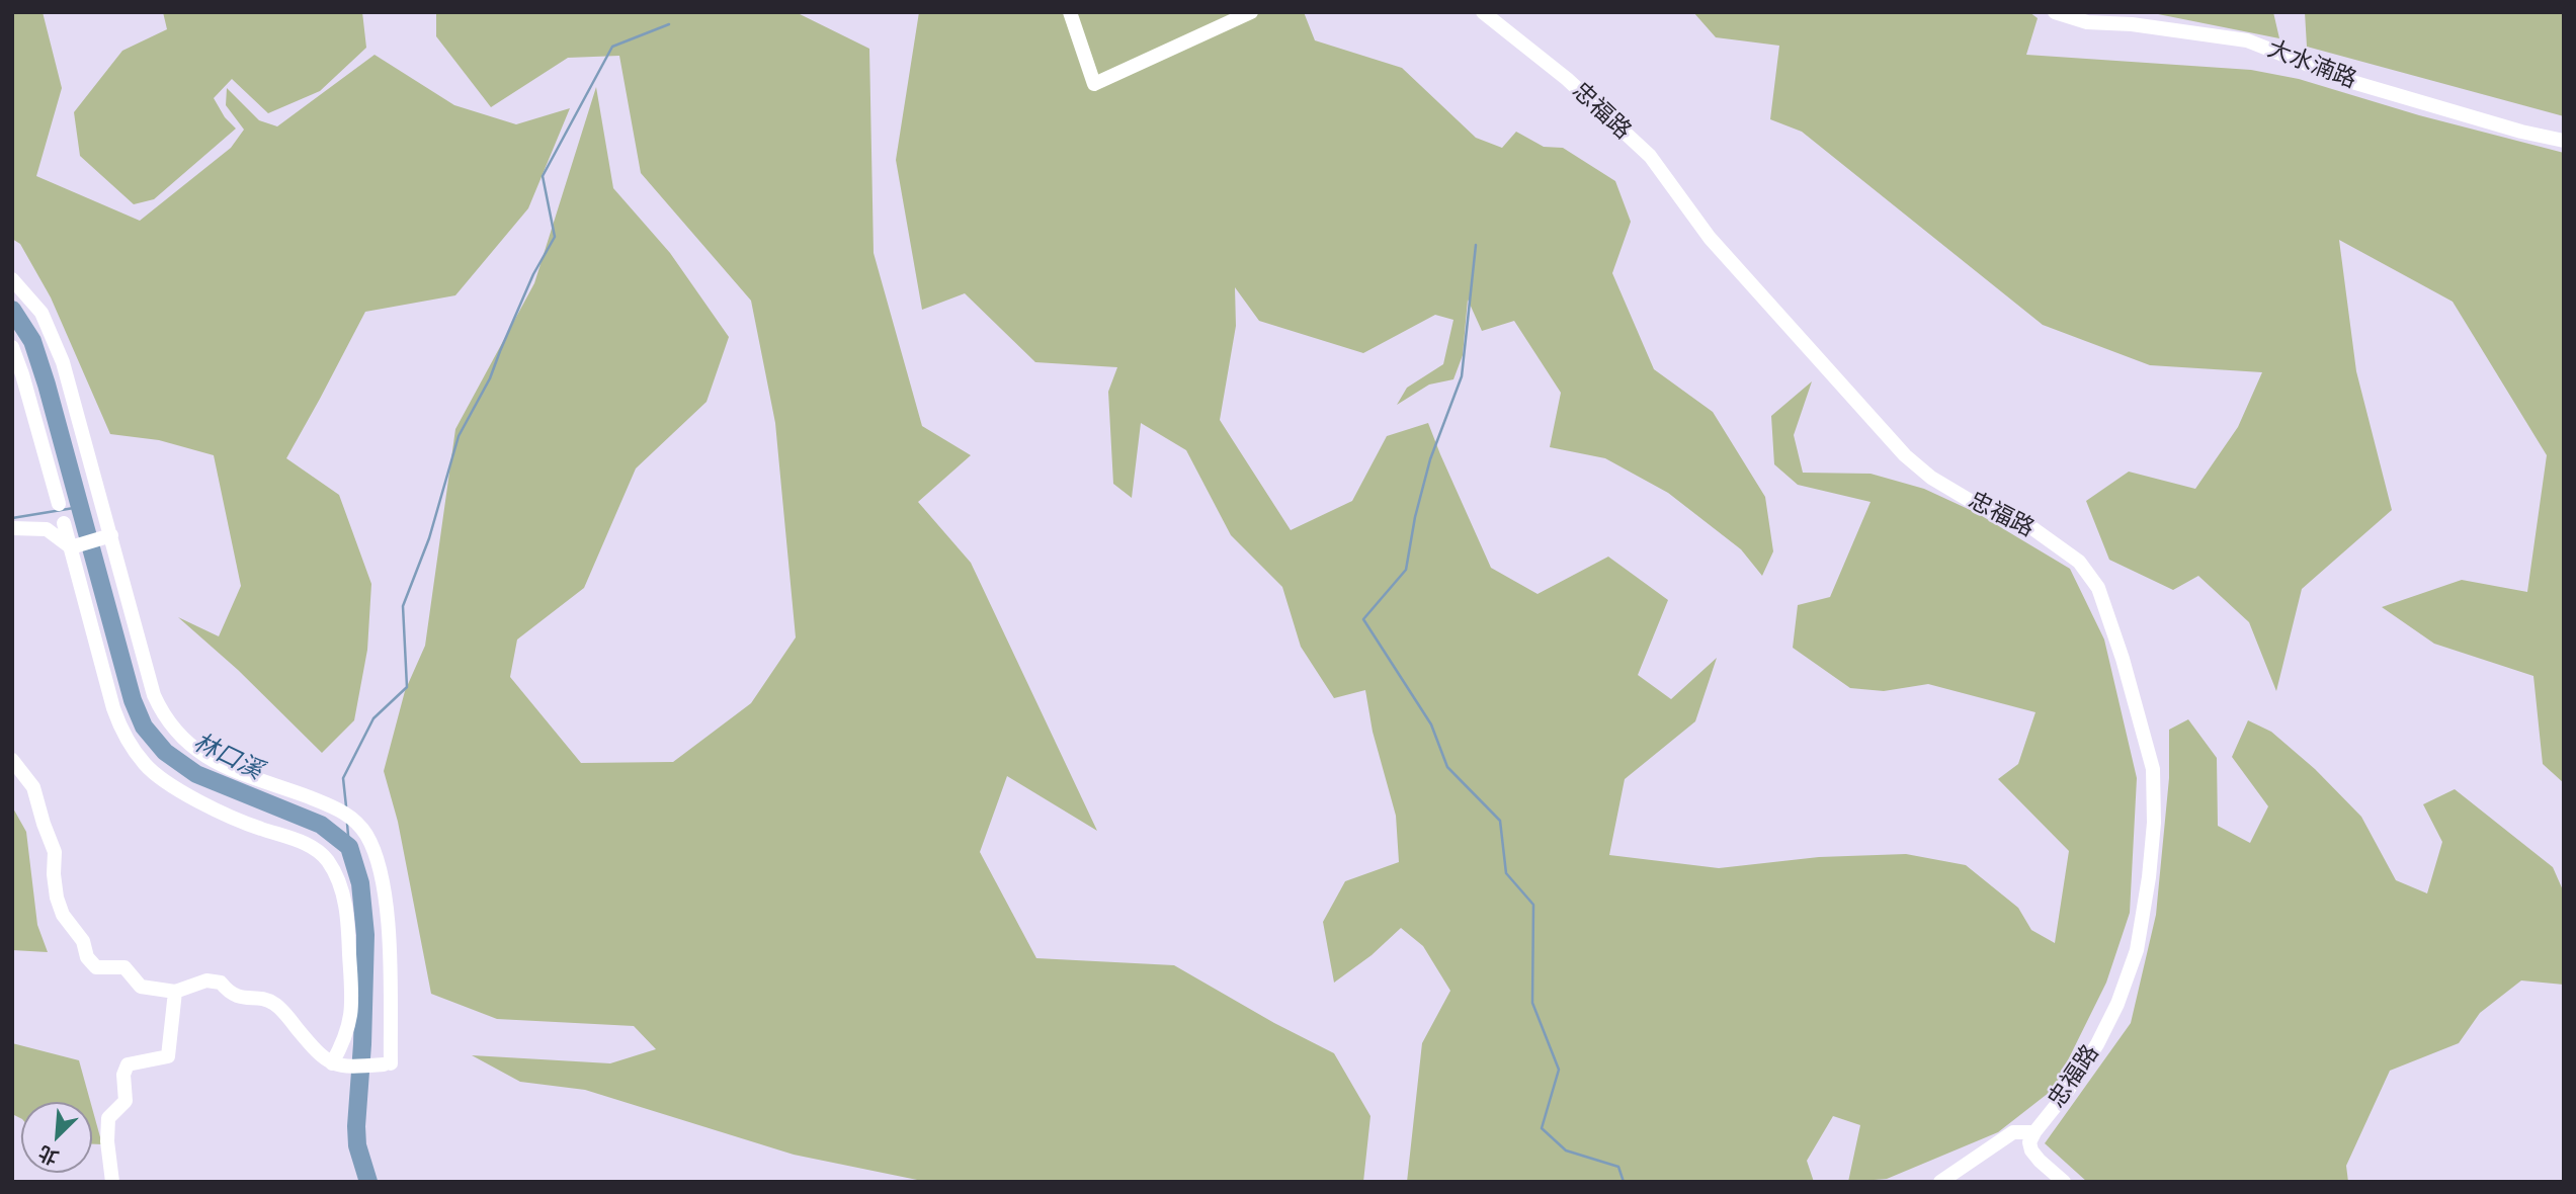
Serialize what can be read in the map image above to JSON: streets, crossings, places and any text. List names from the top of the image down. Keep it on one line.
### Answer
{"streets":{"street":["大水湳路","忠福路"]},"water":["林口溪"],"north":"bottom left"}
